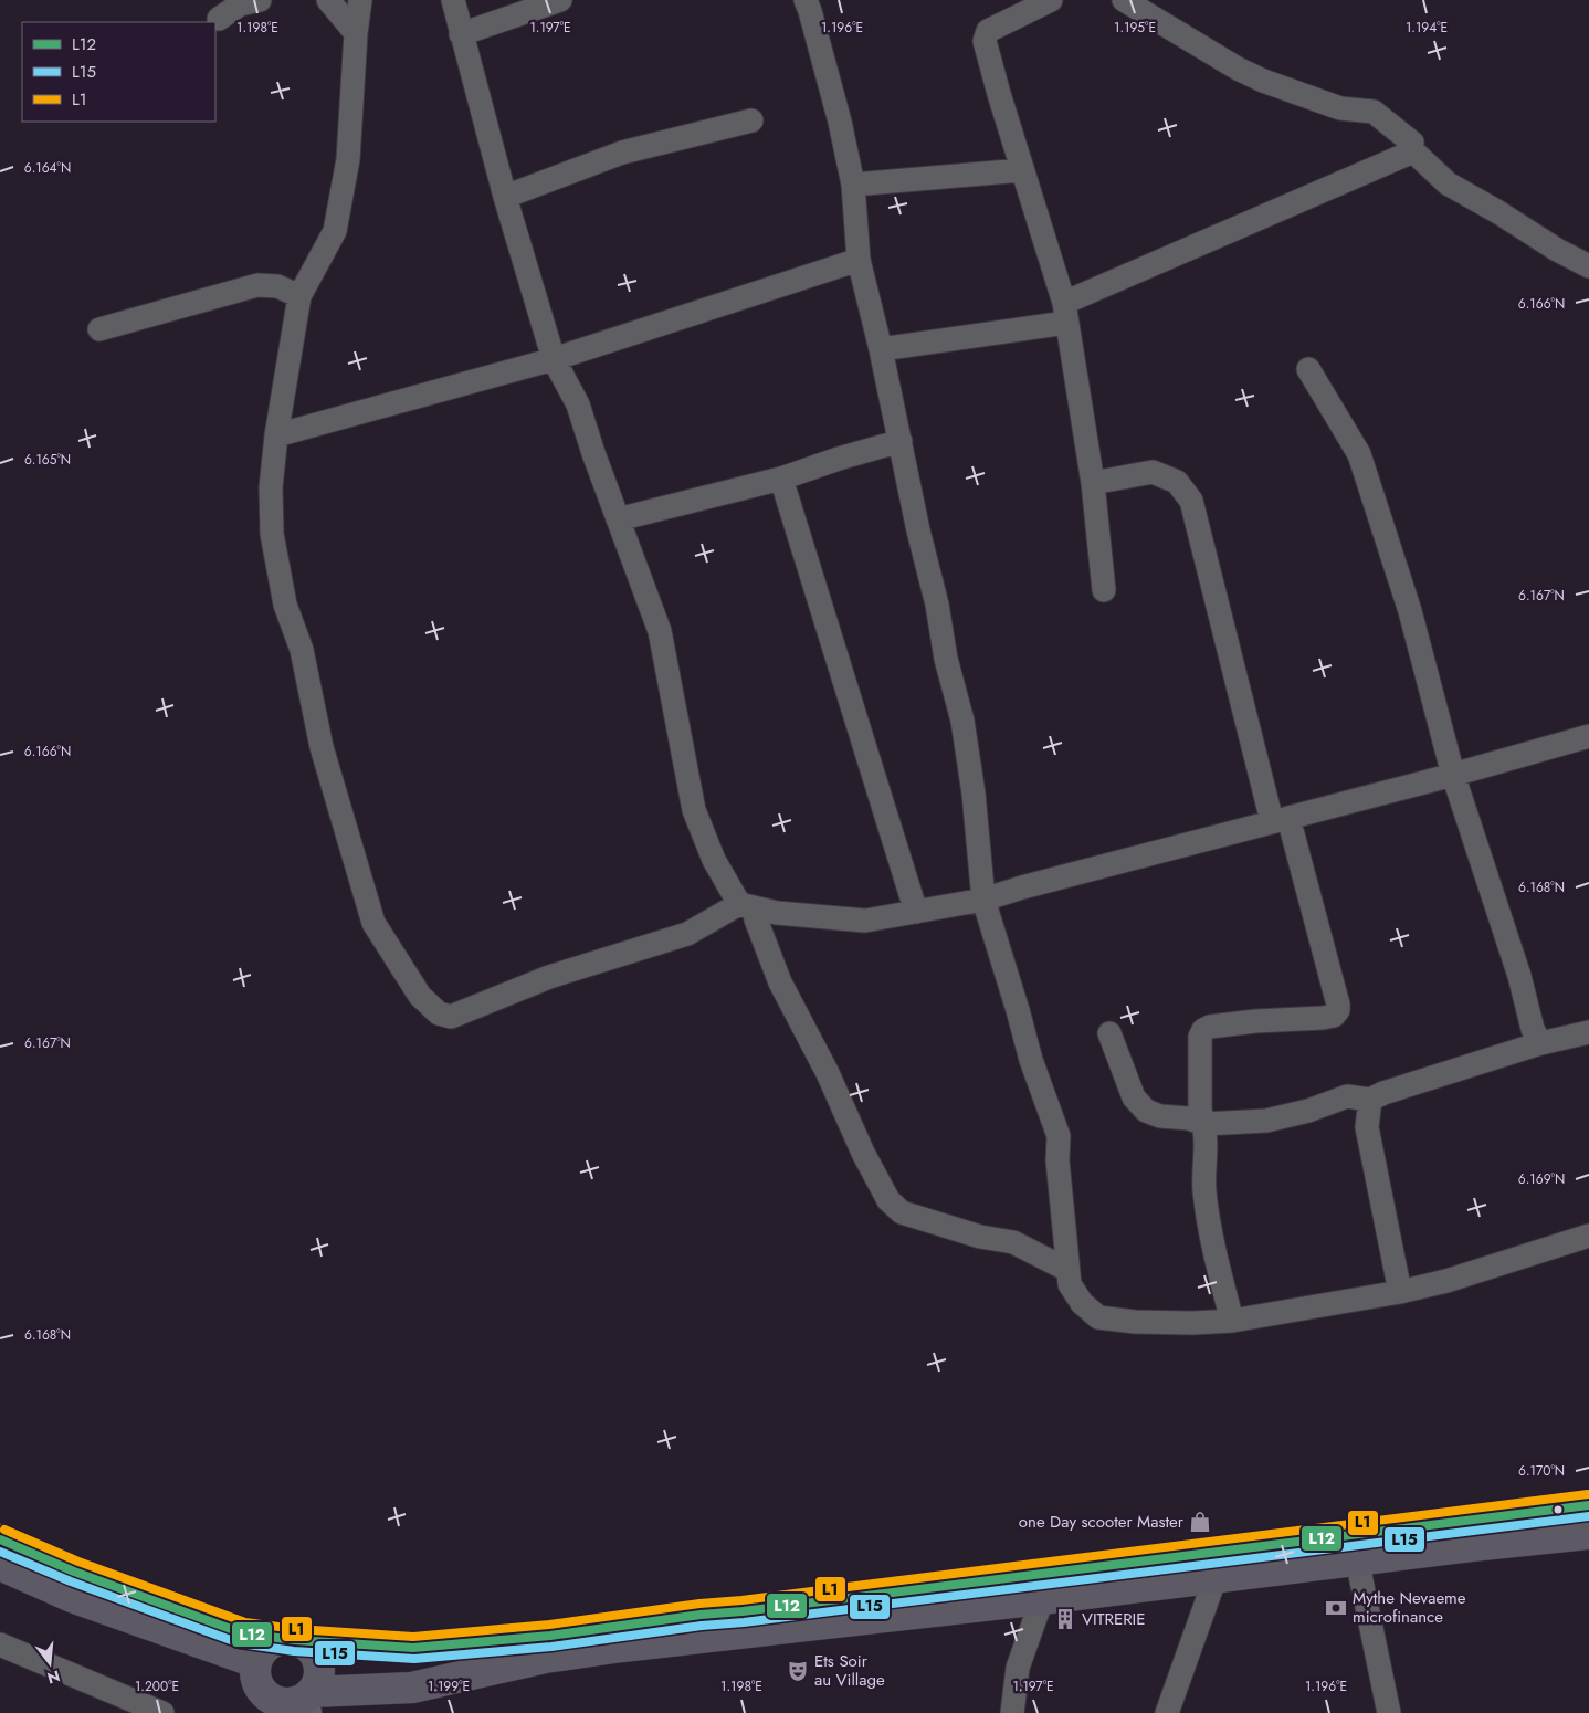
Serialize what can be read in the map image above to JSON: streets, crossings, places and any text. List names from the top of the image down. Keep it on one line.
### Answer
{"places":{"shop":["one Day scooter Master"],"bank":["Mythe Nevaeme microfinance"],"building":["VITRERIE"],"theatre":["Ets Soir au Village"]},"lines":["transit line L1","transit line L12","transit line L15"],"legend":["L12","L15","L1"],"north":"bottom","coordinates":["1.198°E","1.197°E","1.196°E","1.195°E","1.194°E","6.164°N","6.166°N","6.165°N","6.167°N","6.168°N","6.169°N","6.170°N","1.200°E","1.199°E"]}
